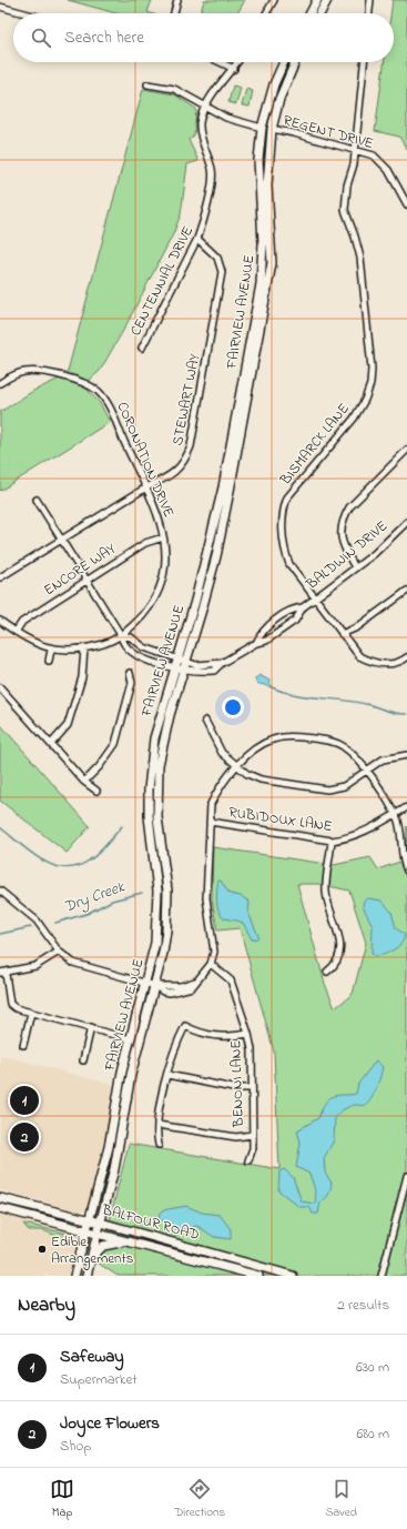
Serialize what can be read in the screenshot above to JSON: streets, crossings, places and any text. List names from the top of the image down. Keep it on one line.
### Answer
{"streets":{"street":["REGENT DRIVE","CENTENNIAL DRIVE","FAIRVIEW AVENUE","STEWART WAY","BISMARCK LANE","CORONATION DRIVE","BALDWIN DRIVE","ENCORE WAY","RUBIDOUX LANE","BENONI LANE","BALFOUR ROAD"]},"crossings":[["REGENT DRIVE","FAIRVIEW AVENUE"],["REGENT DRIVE","BISMARCK LANE"],["CENTENNIAL DRIVE","STEWART WAY"],["FAIRVIEW AVENUE","BALDWIN DRIVE"],["FAIRVIEW AVENUE","BALFOUR ROAD"],["STEWART WAY","CORONATION DRIVE"],["STEWART WAY","BALDWIN DRIVE"],["BISMARCK LANE","BALDWIN DRIVE"],["CORONATION DRIVE","BALDWIN DRIVE"],["CORONATION DRIVE","ENCORE WAY"],["BALDWIN DRIVE","ENCORE WAY"]],"water":["Dry Creek"],"places":["Edible Arrangements"],"page":{"search":"Search here","pins":["1","2"],"heading":["Nearby","2 results"],"list":[{"mark":"1","name":"Safeway","note":"Supermarket","value":"630 m"},{"mark":"2","name":"Joyce Flowers","note":"Shop","value":"680 m"}],"nav":["Map","Directions","Saved"]}}
